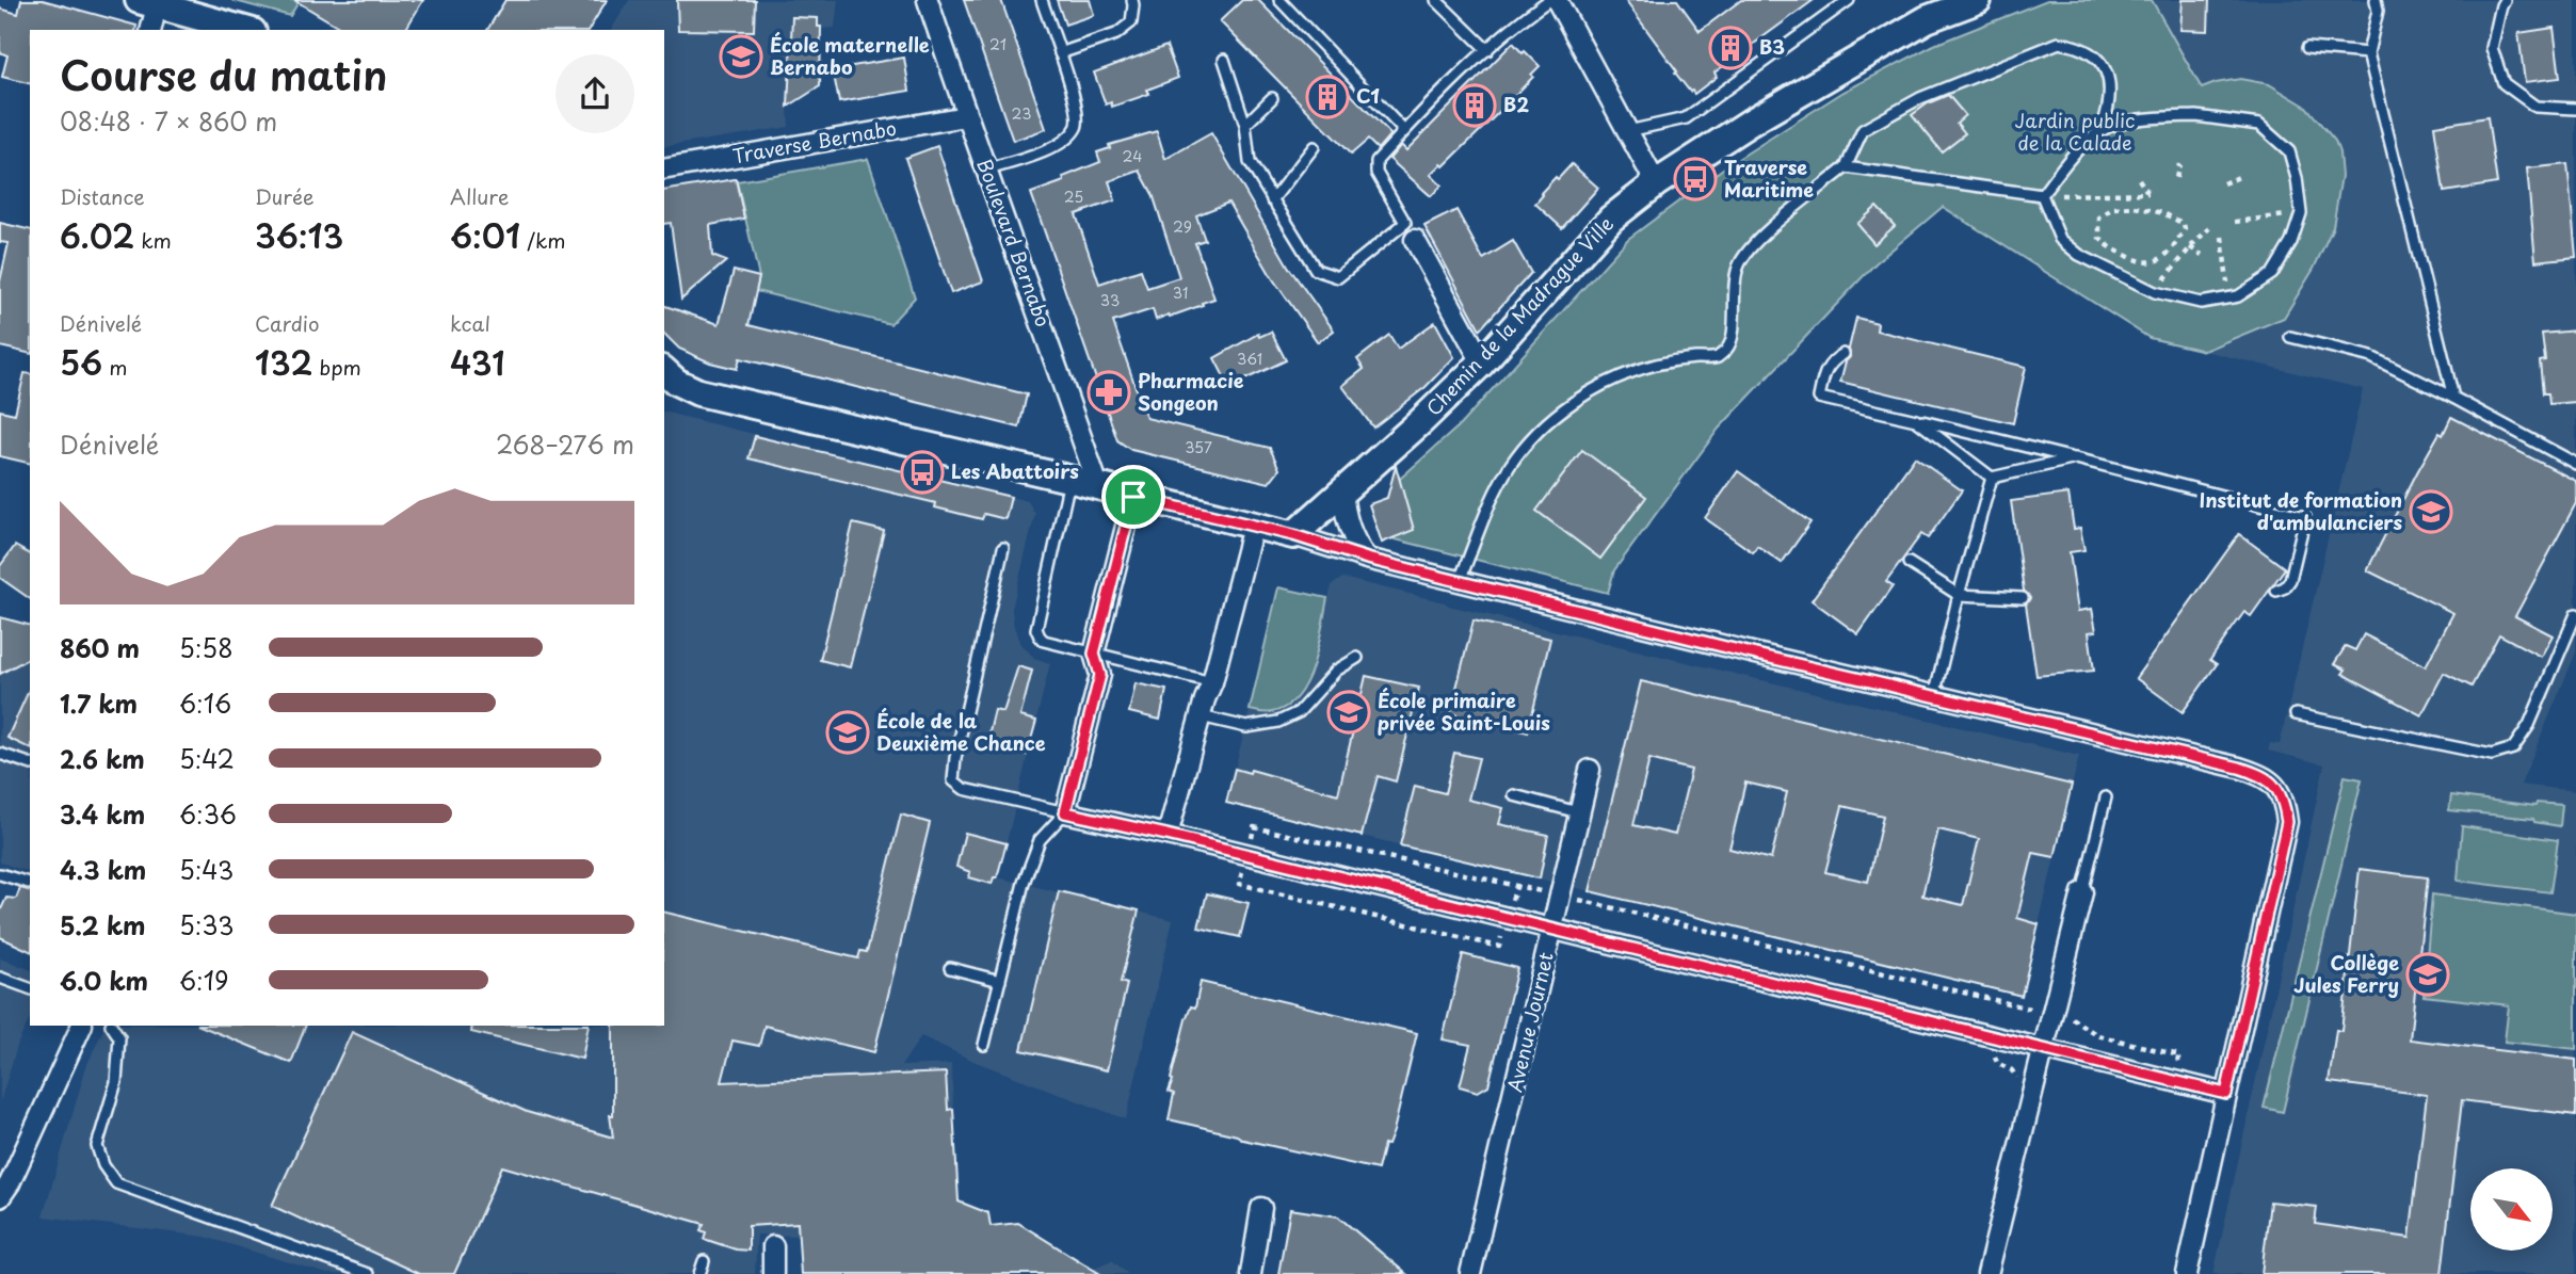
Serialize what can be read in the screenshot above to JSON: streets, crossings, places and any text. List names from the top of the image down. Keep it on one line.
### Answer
{"streets":{"street":["Traverse Bernabo","Boulevard Bernabo","Chemin de la Madrague Ville","Avenue Journet"]},"crossings":[["Traverse Bernabo","Boulevard Bernabo"]],"parks":["Jardin public de la Calade"],"places":{"building":["B3","C1","B2"],"school or university":["École maternelle Bernabo","Institut de formation d'ambulanciers","École primaire privée Saint-Louis","École de la Deuxième Chance","Collège Jules Ferry"],"bus stop":["Traverse Maritime","Les Abattoirs"],"pharmacy":["Pharmacie Songeon"]},"house_numbers":["21","23","24","25","29","31","33","361","357"],"north":"bottom right","page":{"heading":["Course du matin","08:48 · 7 × 860 m"],"stats":[["Distance","6.02 km"],["Durée","36:13"],["Allure","6:01 /km"],["Dénivelé","56 m"],["Cardio","132 bpm"],["kcal","431"]],"chart":["Dénivelé","268–276 m"],"list":[{"name":"860 m","note":"5:58"},{"name":"1.7 km","note":"6:16"},{"name":"2.6 km","note":"5:42"},{"name":"3.4 km","note":"6:36"},{"name":"4.3 km","note":"5:43"},{"name":"5.2 km","note":"5:33"},{"name":"6.0 km","note":"6:19"}]}}
